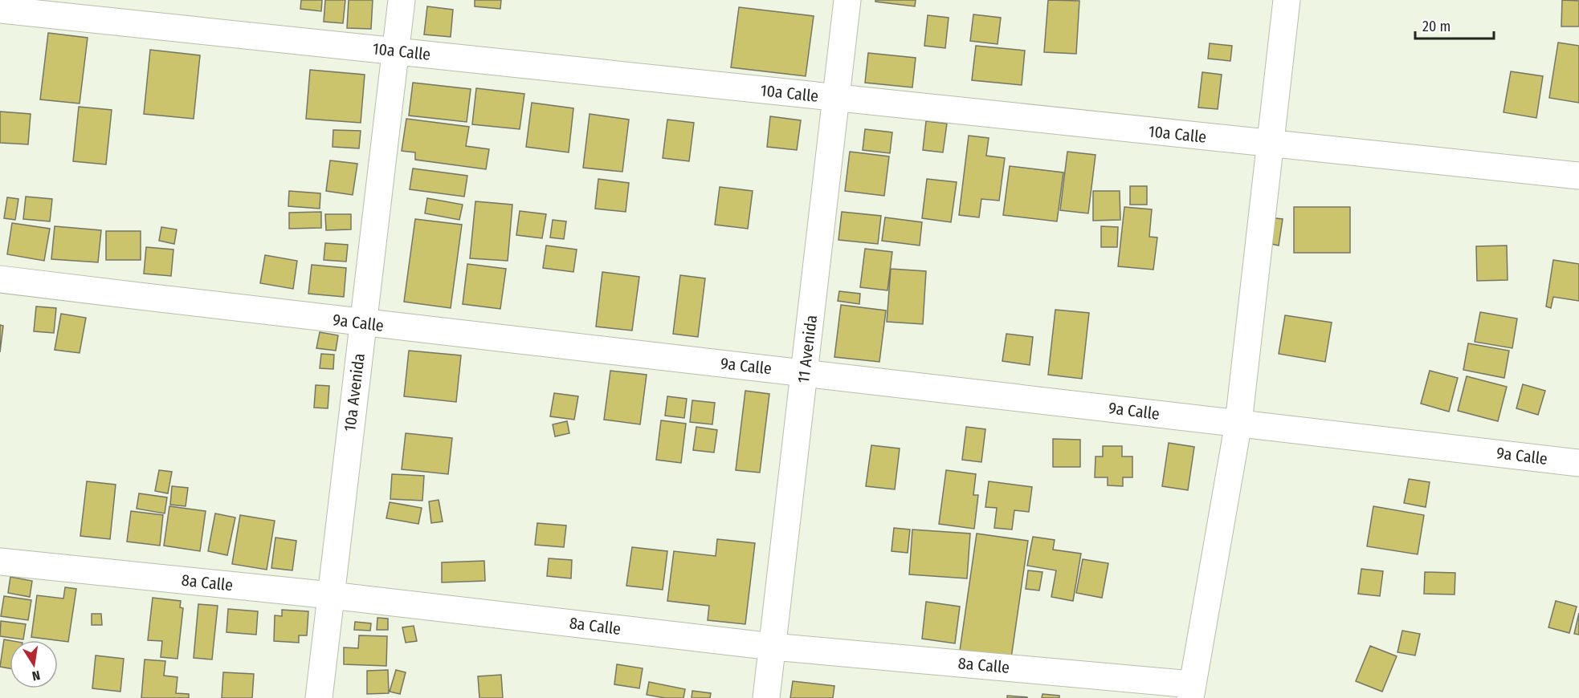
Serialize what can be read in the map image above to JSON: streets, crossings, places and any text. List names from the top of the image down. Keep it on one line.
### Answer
{"streets":{"street":["10a Calle","9a Calle","11 Avenida","10a Avenida","8a Calle"]},"crossings":[["10a Calle","11 Avenida"],["10a Calle","10a Avenida"],["9a Calle","11 Avenida"],["9a Calle","10a Avenida"],["11 Avenida","8a Calle"],["10a Avenida","8a Calle"]],"scale_bar":"20 m","north":"bottom"}
